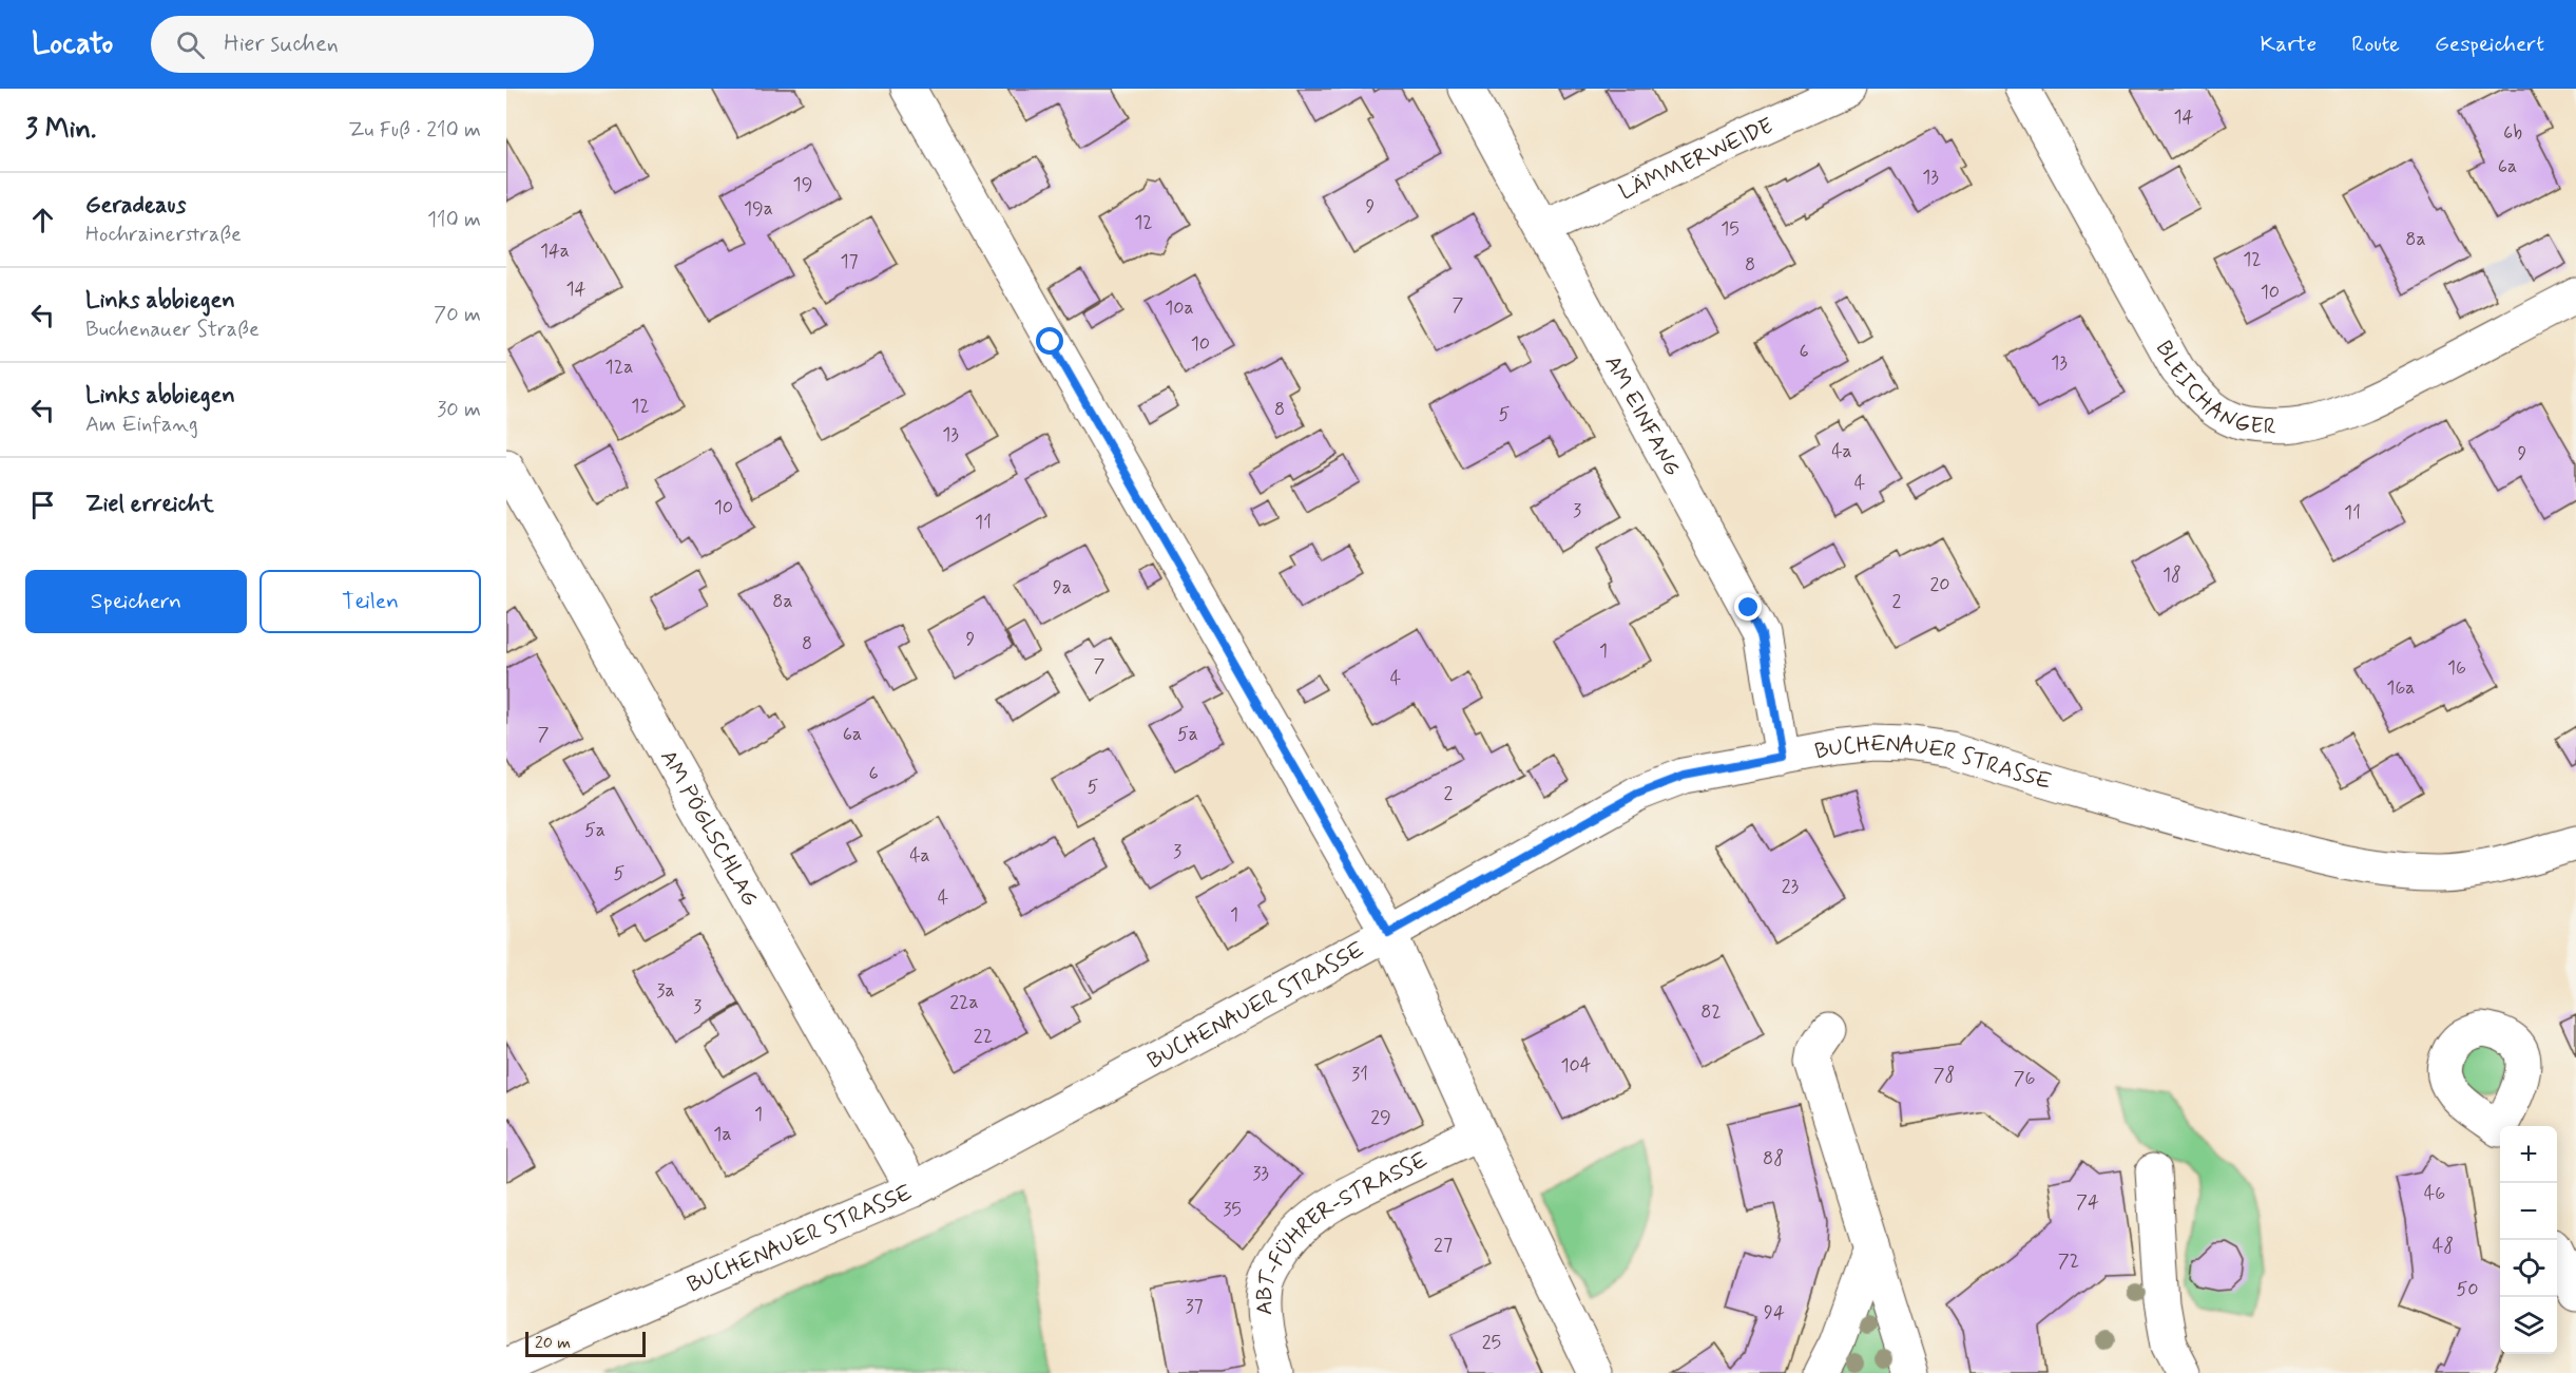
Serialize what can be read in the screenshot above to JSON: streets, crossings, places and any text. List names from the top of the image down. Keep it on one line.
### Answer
{"streets":{"street":["LÄMMERWEIDE","BLEICHANGER","AM EINFANG","BUCHENAUER STRASSE","AM PÖGLSCHLAG","ABT-FÜHRER-STRASSE"]},"crossings":[["LÄMMERWEIDE","AM EINFANG"],["AM EINFANG","BUCHENAUER STRASSE"],["BUCHENAUER STRASSE","AM PÖGLSCHLAG"]],"house_numbers":["14","6b","6a","13","19","9","19a","12","15","8a","14a","12","17","8","14","10","7","10a","10","6","13","12a","12","8","5","13","4a","9","4","10","3","11","11","18","20","9a","8a","2","9","8","1","7","16","4","16a","7","6a","5a","6","5","2","5a","3","4a","5","23","4","1","3a","22a","3","82","22","104","31","78","76","1","29","1a","88","33","46","74","35","27","48","72","50","37","94","25"],"scale_bar":"20 m","page":{"header":"Locato","search":"Hier suchen","nav":["Karte","Route","Gespeichert"],"heading":["3 Min.","Zu Fuß · 210 m"],"list":[["Geradeaus","Hochrainerstraße","110 m"],["Links abbiegen","Buchenauer Straße","70 m"],["Links abbiegen","Am Einfang","30 m"],"Ziel erreicht"],"buttons":["Speichern","Teilen"],"map_buttons":["+","−"],"scale":"20 m"}}
